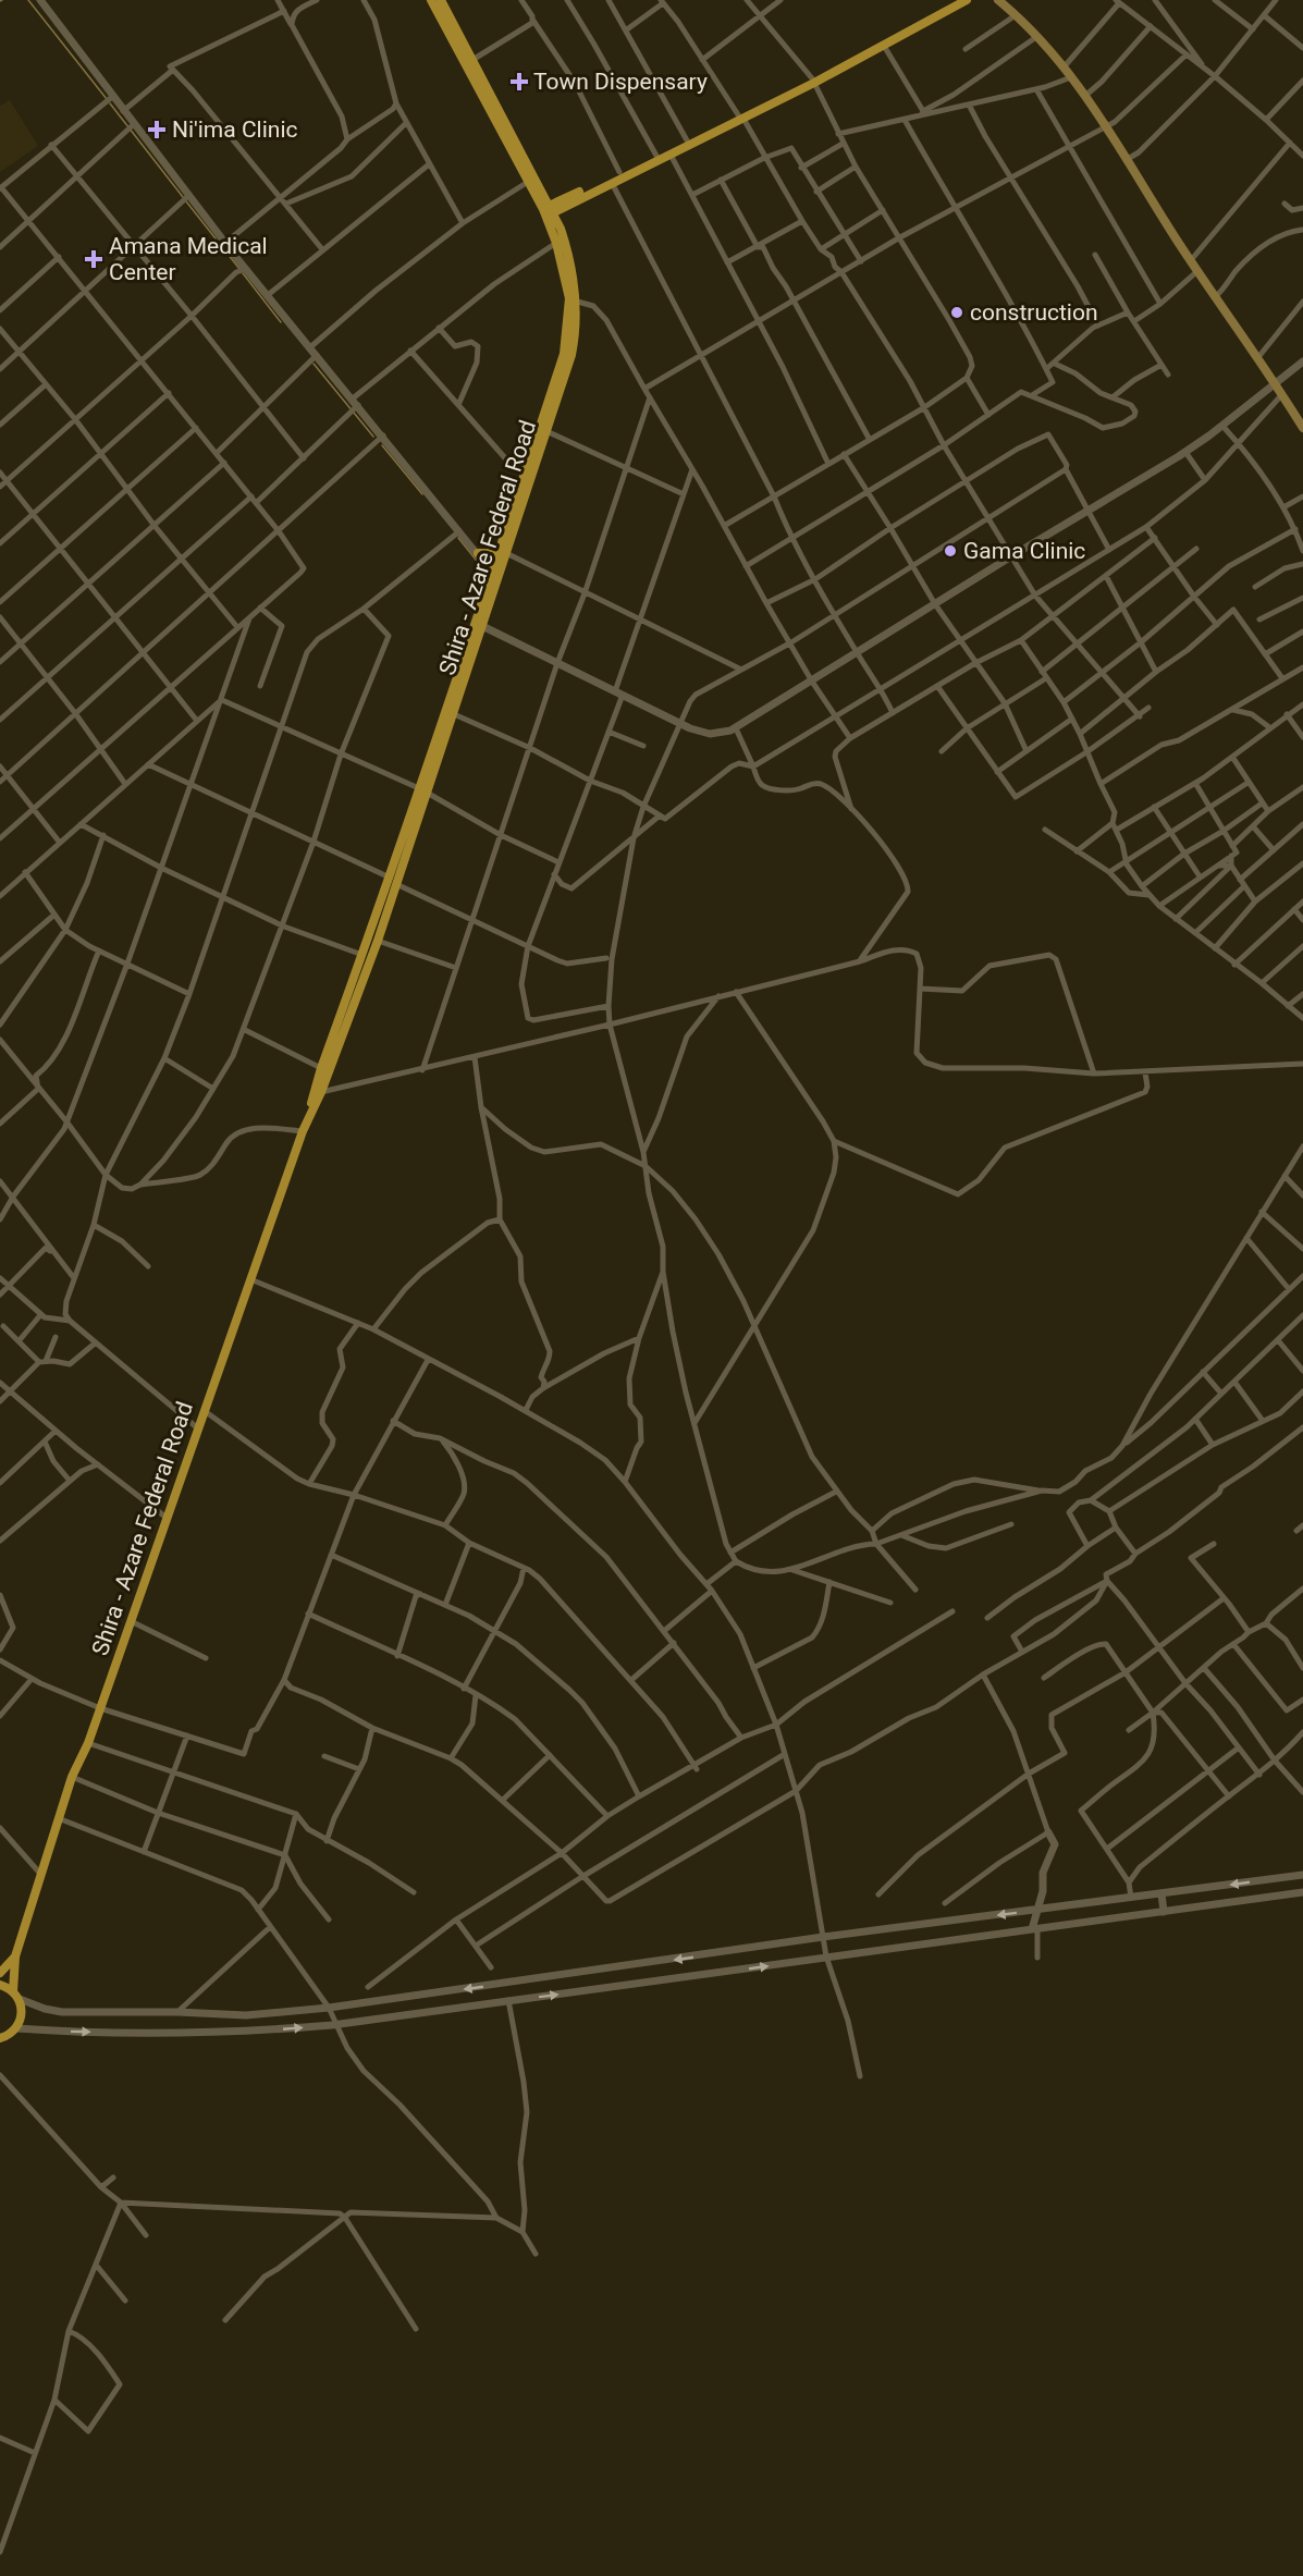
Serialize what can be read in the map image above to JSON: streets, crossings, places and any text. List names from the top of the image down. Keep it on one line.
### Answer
{"streets":{"main road":["Shira - Azare Federal Road"]},"places":{"health":["Town Dispensary","Ni'ima Clinic","Amana Medical Center"],"other":["construction","Gama Clinic"]}}
